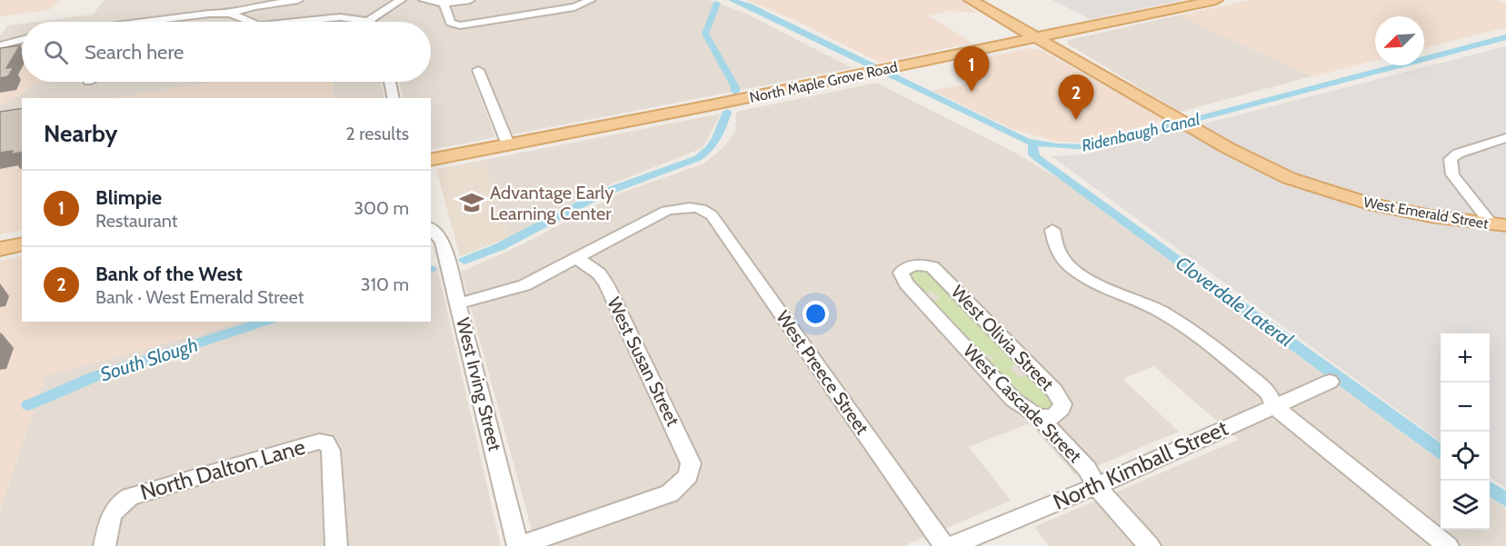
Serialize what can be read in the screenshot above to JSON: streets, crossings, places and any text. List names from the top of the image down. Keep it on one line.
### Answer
{"streets":{"main road":["North Maple Grove Road","West Emerald Street"],"street":["West Olivia Street","West Susan Street","West Preece Street","West Irving Street","West Cascade Street","North Kimball Street","North Dalton Lane"]},"crossings":[["North Maple Grove Road","West Emerald Street"],["West Olivia Street","West Cascade Street"],["West Susan Street","West Preece Street"],["West Susan Street","West Irving Street"],["West Cascade Street","North Kimball Street"]],"water":["Ridenbaugh Canal","Cloverdale Lateral","South Slough"],"places":{"school or university":["Advantage Early Learning Center"]},"north":"bottom left","page":{"search":"Search here","pins":["1","2"],"heading":["Nearby","2 results"],"list":[{"mark":"1","name":"Blimpie","note":"Restaurant","value":"300 m"},{"mark":"2","name":"Bank of the West","note":"Bank · West Emerald Street","value":"310 m"}],"map_buttons":["+","−"]}}
